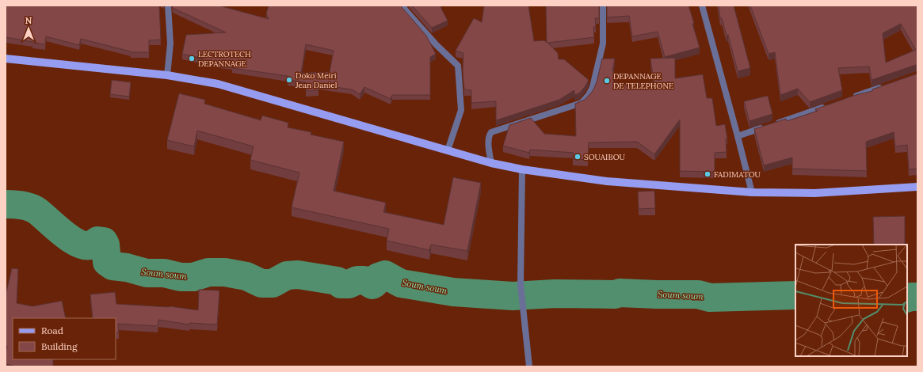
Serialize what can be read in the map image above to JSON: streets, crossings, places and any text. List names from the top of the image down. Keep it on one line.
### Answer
{"water":["Soum soum"],"places":["LECTROTECH DEPANNAGE","Doko Meiri Jean Daniel","DEPANNAGE DE TELEPHONE","SOUAIBOU","FADIMATOU"],"legend":["Road","Building"],"north":"top"}
